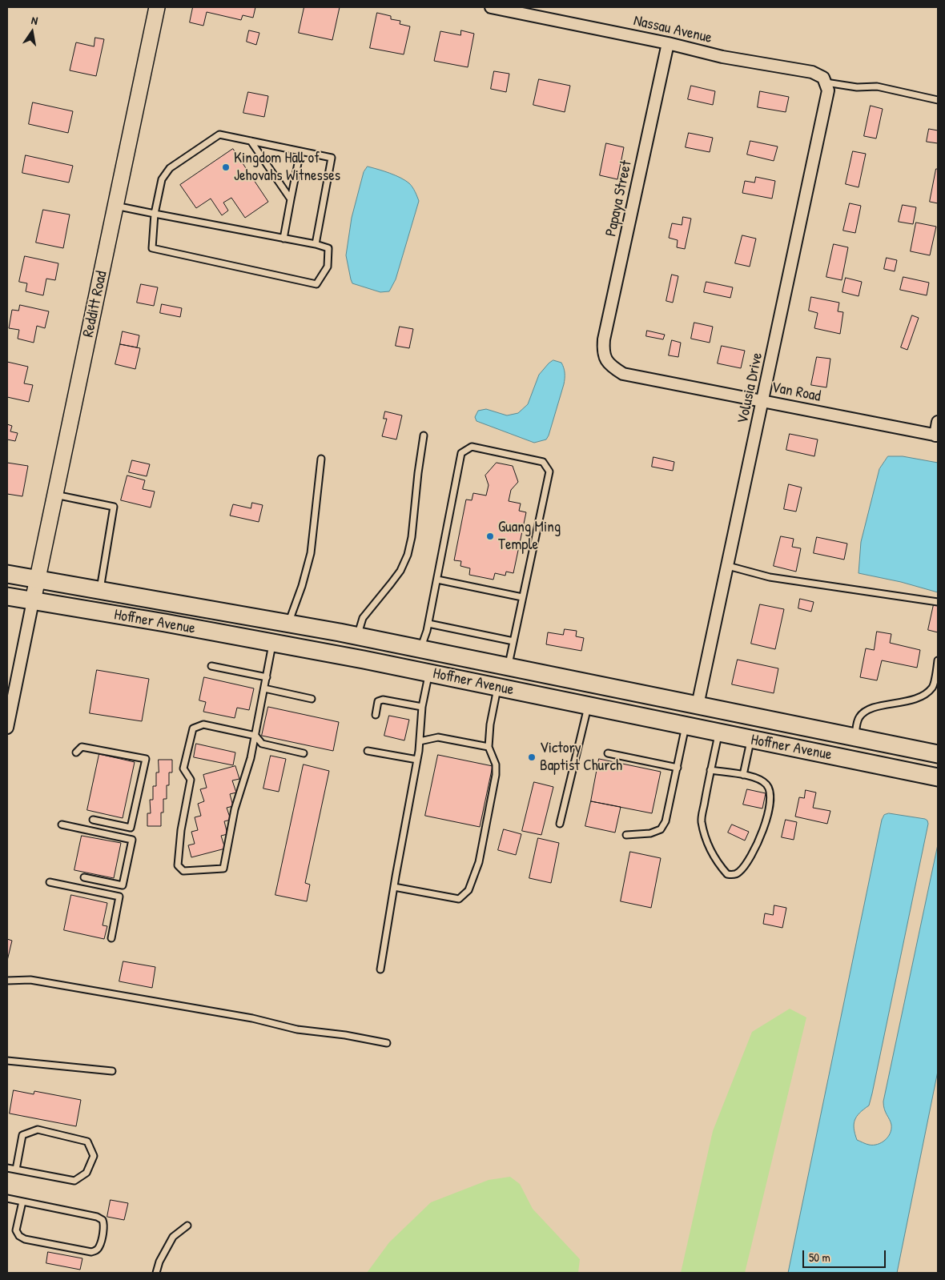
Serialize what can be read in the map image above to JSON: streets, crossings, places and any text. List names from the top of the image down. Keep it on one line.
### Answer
{"streets":{"main road":["Hoffner Avenue"],"street":["Nassau Avenue","Papaya Street","Redditt Road","Volusia Drive","Van Road"]},"crossings":[["Nassau Avenue","Papaya Street"],["Nassau Avenue","Volusia Drive"],["Papaya Street","Van Road"],["Redditt Road","Hoffner Avenue"],["Volusia Drive","Van Road"],["Volusia Drive","Hoffner Avenue"]],"places":["Kingdom Hall of Jehovahs Witnesses","Guang Ming Temple","Victory Baptist Church"],"scale_bar":"50 m","north":"top"}
